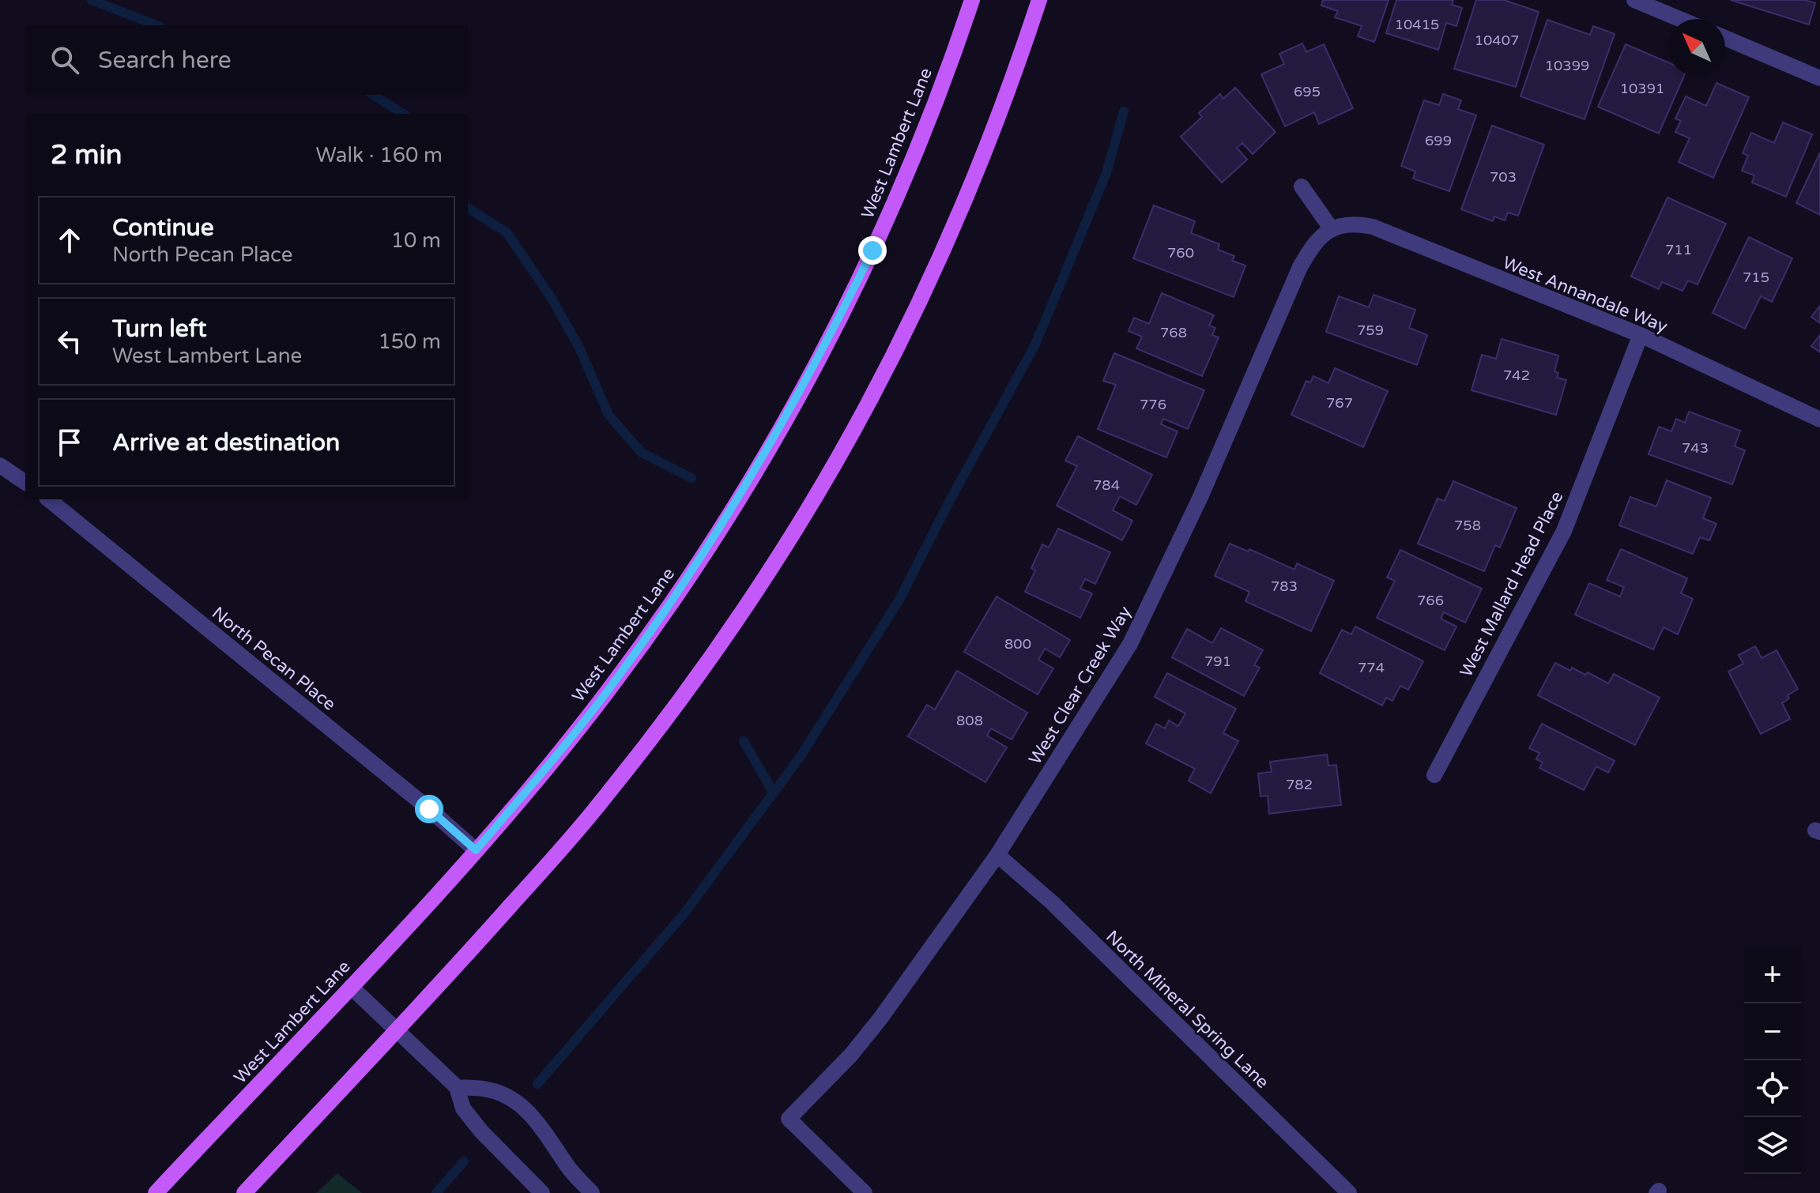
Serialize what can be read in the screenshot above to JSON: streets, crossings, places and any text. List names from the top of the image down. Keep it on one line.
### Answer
{"streets":{"main road":["West Lambert Lane"],"street":["West Annandale Way","West Mallard Head Place","North Pecan Place","West Clear Creek Way","North Mineral Spring Lane"]},"crossings":[["West Lambert Lane","North Pecan Place"],["West Annandale Way","West Mallard Head Place"],["West Annandale Way","West Clear Creek Way"],["West Clear Creek Way","North Mineral Spring Lane"]],"house_numbers":["10415","10407","10399","10391","695","699","703","711","760","715","759","768","742","767","776","743","784","758","783","766","800","791","774","808","782"],"north":"top left","page":{"search":"Search here","heading":["2 min","Walk · 160 m"],"list":[["Continue","North Pecan Place","10 m"],["Turn left","West Lambert Lane","150 m"],"Arrive at destination"],"map_buttons":["+","−"]}}
